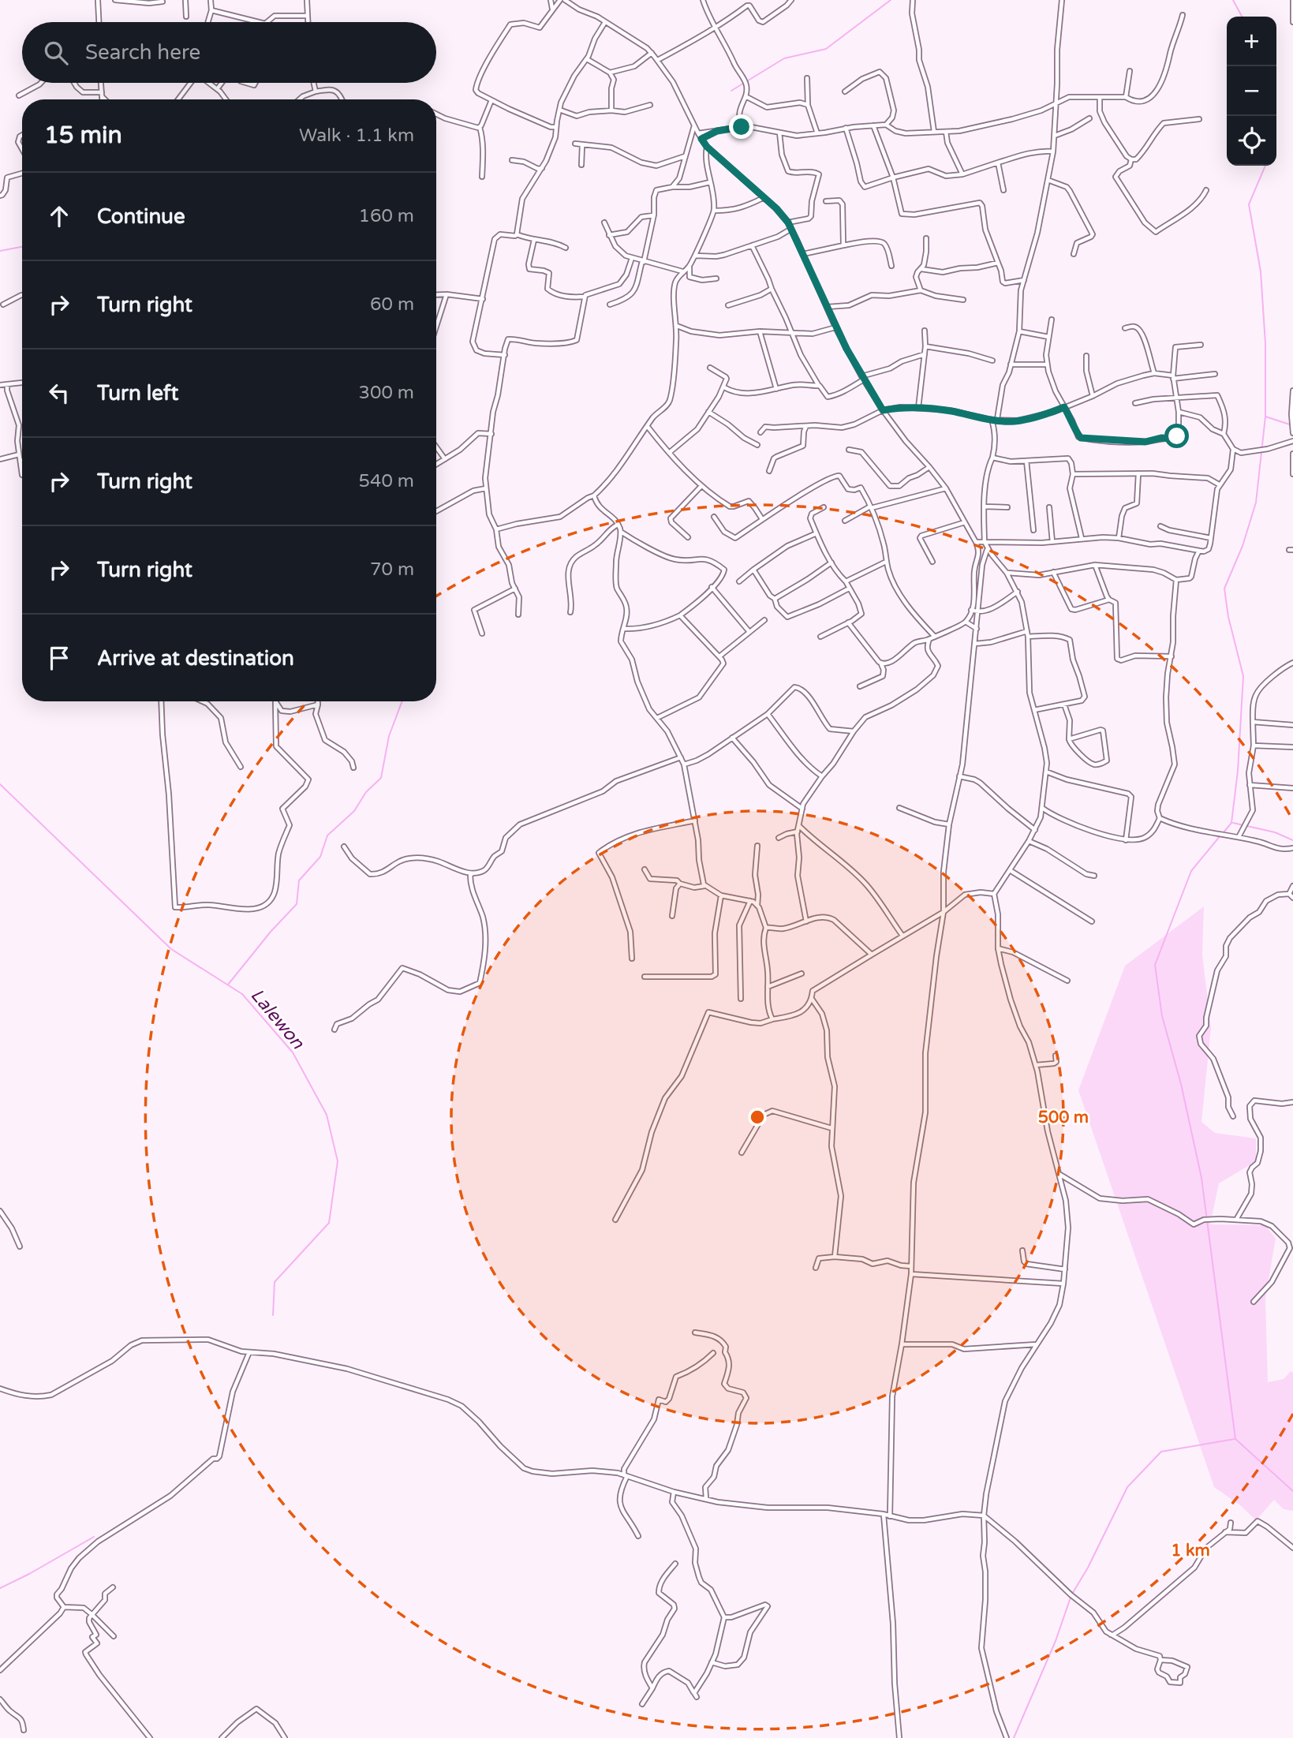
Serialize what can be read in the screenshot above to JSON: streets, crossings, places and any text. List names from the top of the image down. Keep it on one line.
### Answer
{"water":["Lalewon"],"page":{"map_buttons":["+","−"],"search":"Search here","heading":["15 min","Walk · 1.1 km"],"list":[["Continue","160 m"],["Turn right","60 m"],["Turn left","300 m"],["Turn right","540 m"],["Turn right","70 m"],"Arrive at destination"]},"rings":["500 m","1 km"]}
